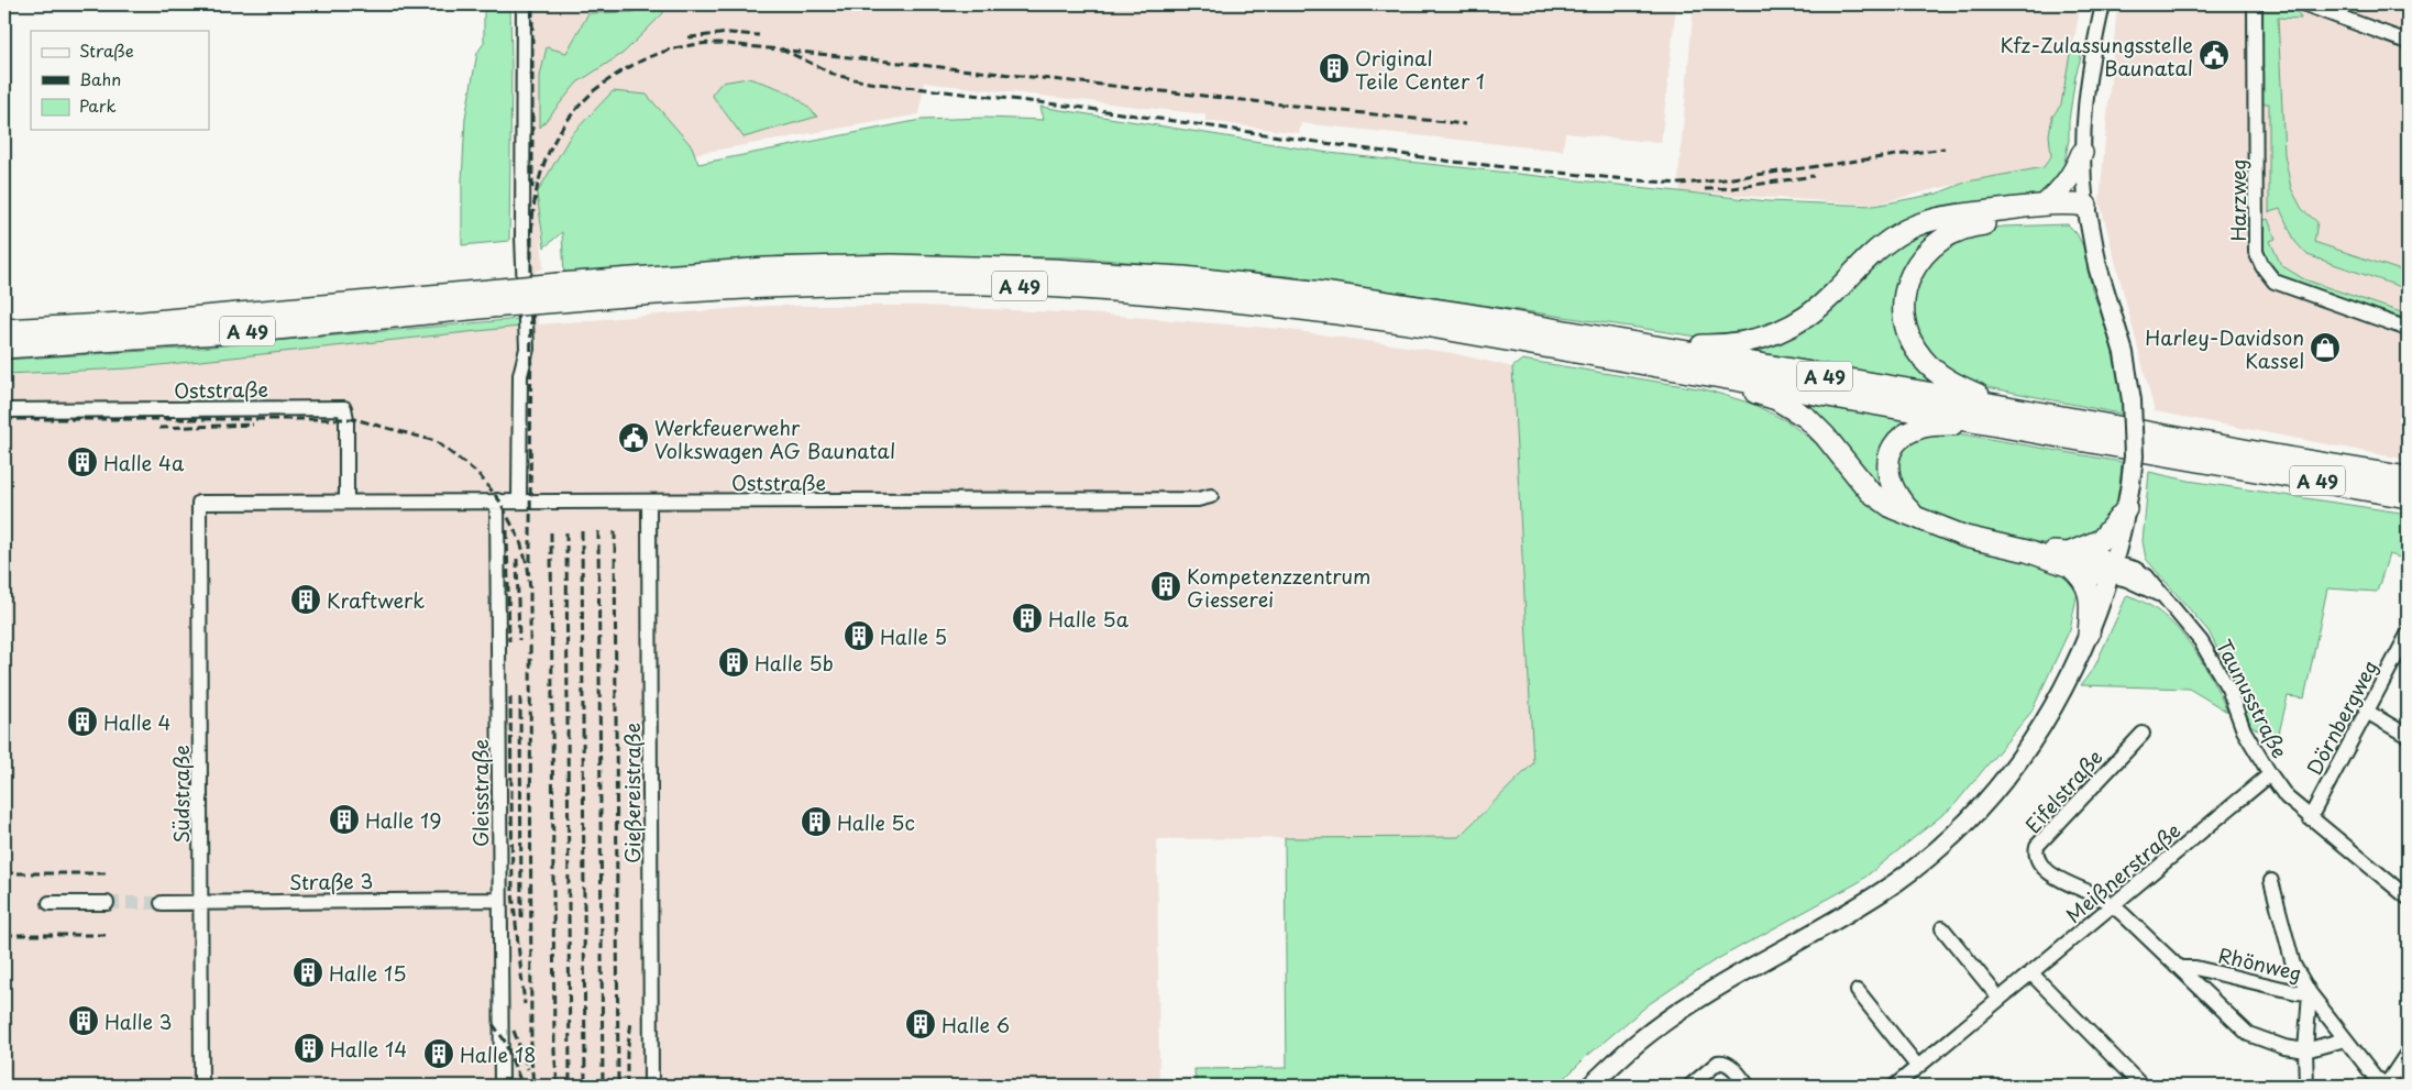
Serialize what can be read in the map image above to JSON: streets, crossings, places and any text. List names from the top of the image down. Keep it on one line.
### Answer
{"streets":{"highway":["A 49"],"street":["Harzweg","Oststraße","Taunusstraße","Dörnbergweg","Eifelstraße","Gleisstraße","Gießereistraße","Südstraße","Meißnerstraße","Straße 3","Rhönweg"]},"crossings":[["Oststraße","Gleisstraße"],["Oststraße","Gießereistraße"],["Oststraße","Südstraße"],["Taunusstraße","Dörnbergweg"],["Taunusstraße","Meißnerstraße"],["Eifelstraße","Meißnerstraße"],["Gleisstraße","Straße 3"],["Südstraße","Straße 3"]],"places":{"public building":["Kfz-Zulassungsstelle Baunatal","Werkfeuerwehr Volkswagen AG Baunatal"],"building":["Original Teile Center 1","Halle 4a","Kompetenzzentrum Giesserei","Kraftwerk","Halle 5a","Halle 5","Halle 5b","Halle 4","Halle 19","Halle 5c","Halle 15","Halle 3","Halle 6","Halle 14","Halle 18"],"shop":["Harley-Davidson Kassel"]},"legend":["Straße","Bahn","Park"]}
